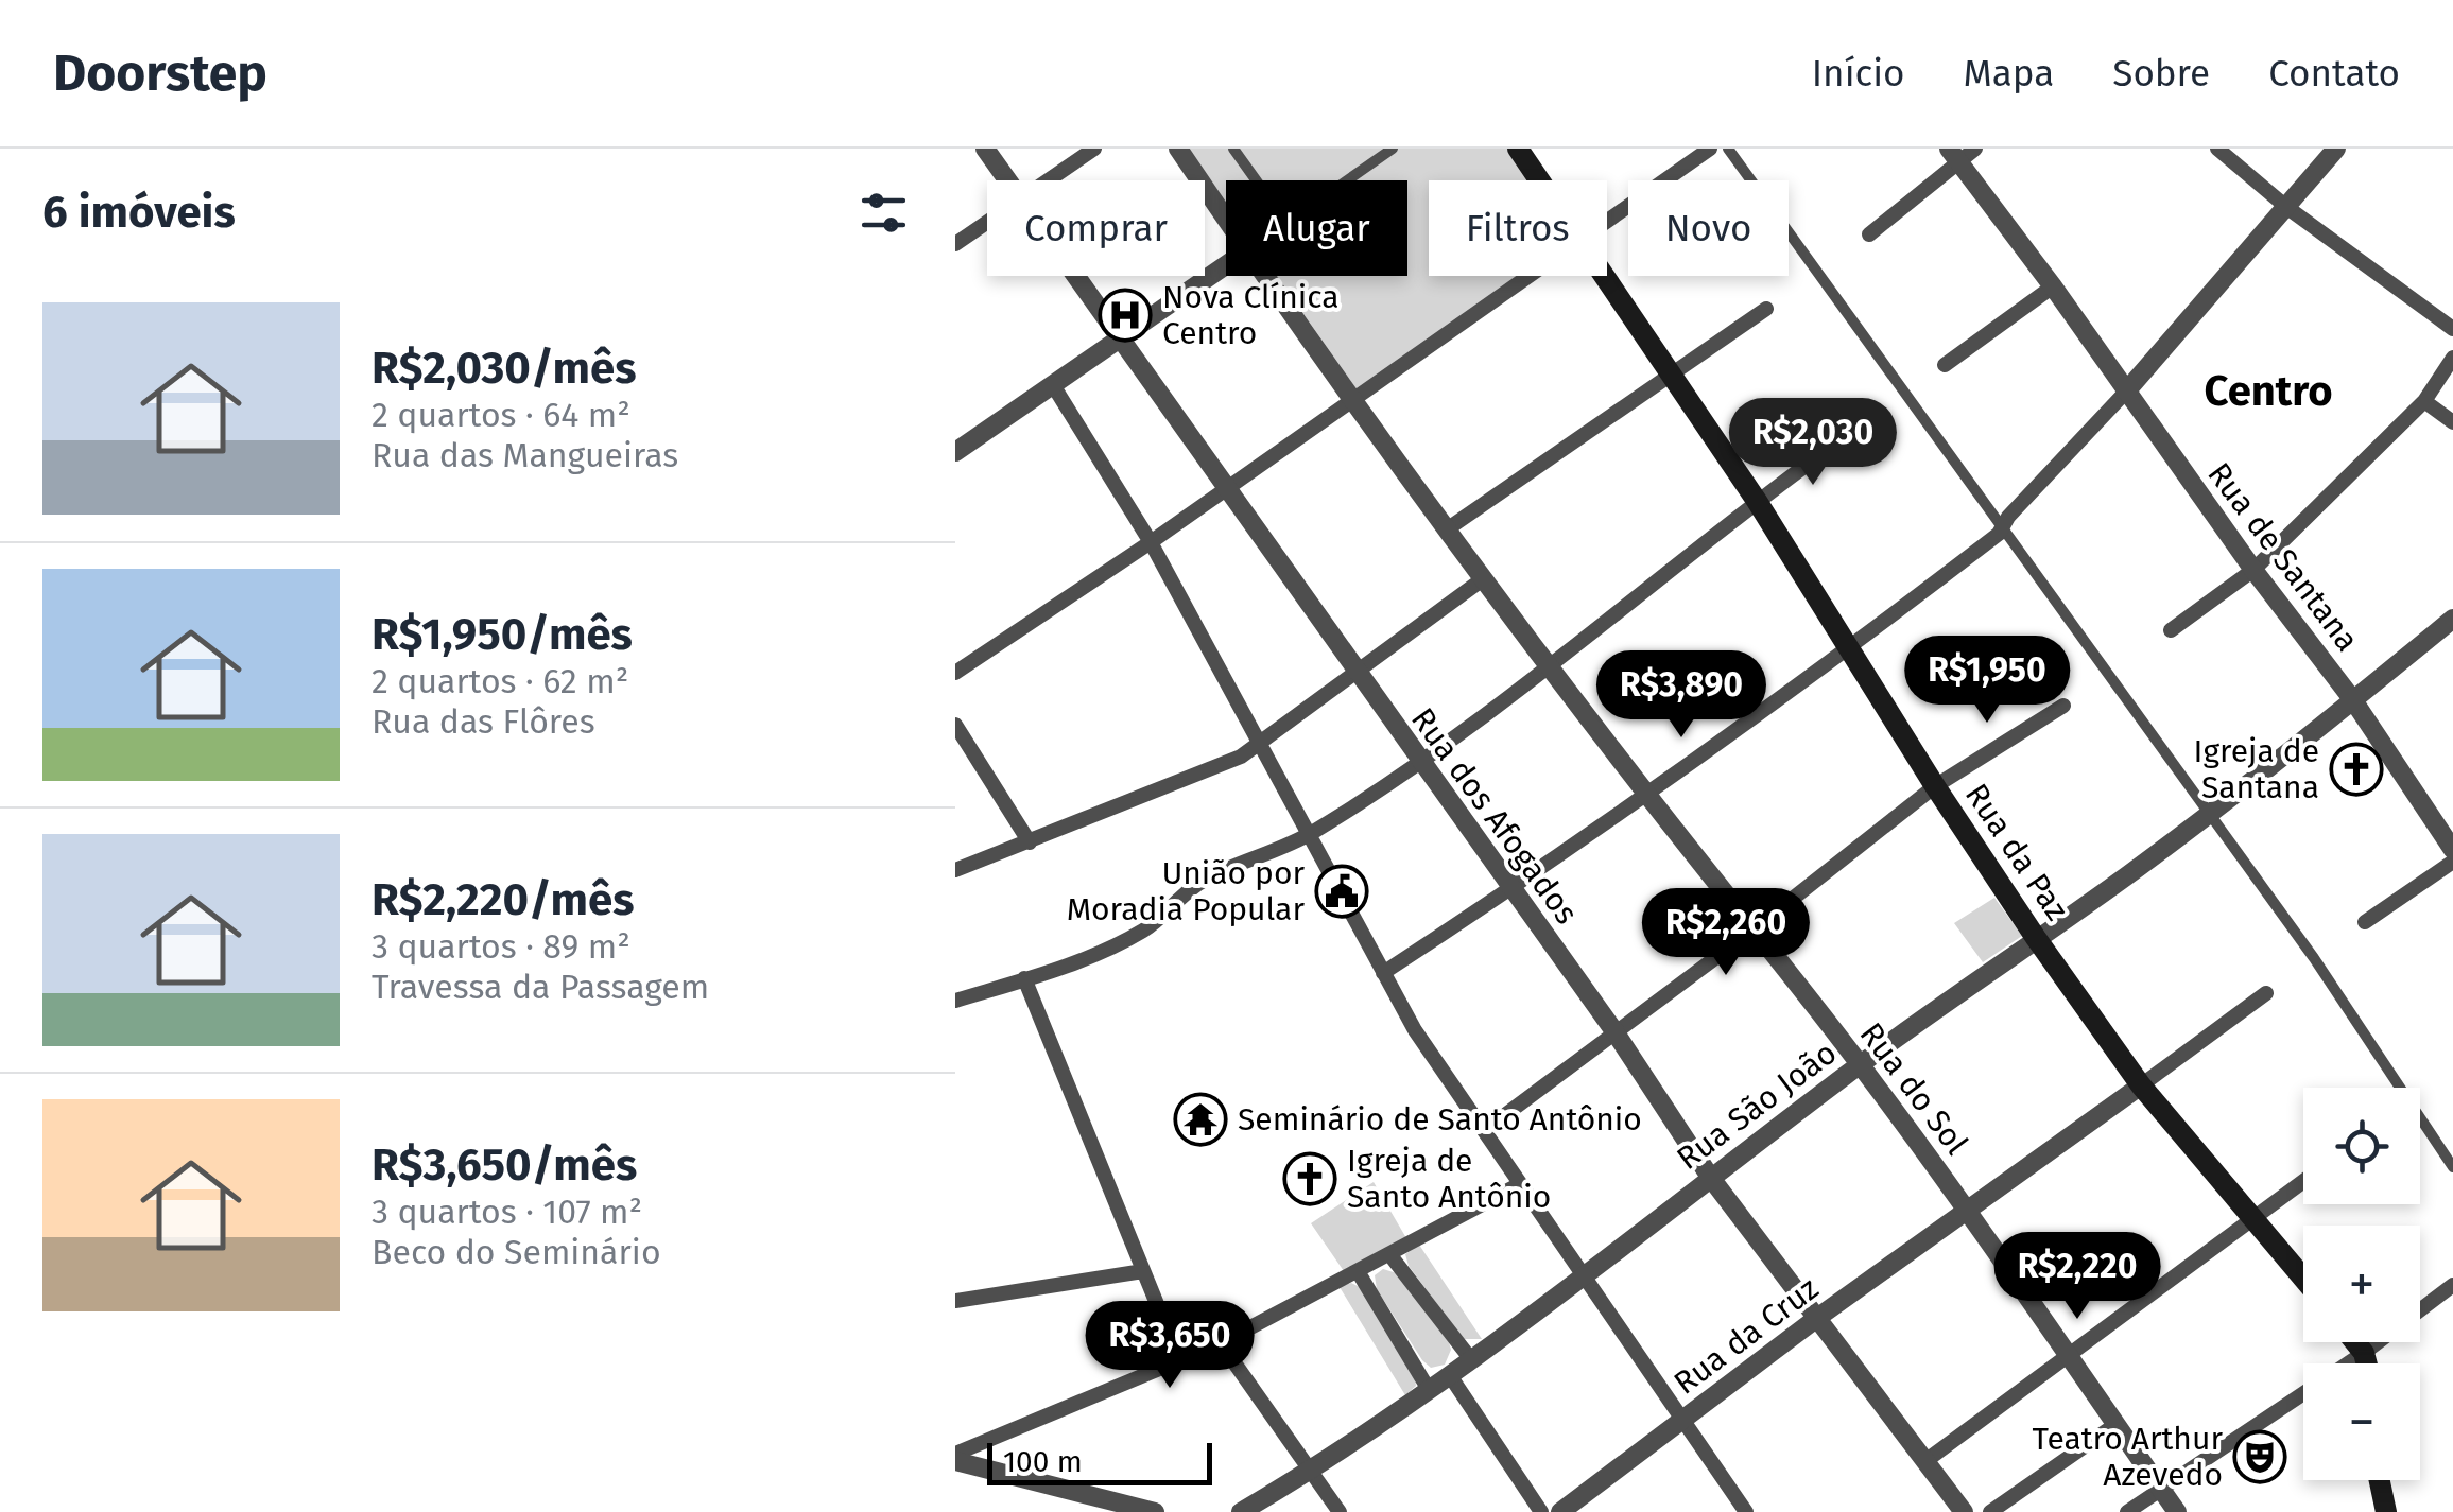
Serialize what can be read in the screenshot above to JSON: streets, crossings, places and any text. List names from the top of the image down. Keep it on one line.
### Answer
{"streets":{"main road":["Rua da Paz"],"street":["Rua de Santana","Rua dos Afogados","Rua do Sol","Rua São João","Rua da Cruz"]},"crossings":[["Rua de Santana","Rua São João"],["Rua dos Afogados","Rua São João"],["Rua dos Afogados","Rua da Cruz"],["Rua da Paz","Rua São João"],["Rua da Paz","Rua da Cruz"],["Rua do Sol","Rua São João"],["Rua do Sol","Rua da Cruz"]],"districts":["Centro"],"places":{"hospital":["Nova Clínica Centro"],"church":["Igreja de Santana","Igreja de Santo Antônio"],"public building":["União por Moradia Popular"],"temple":["Seminário de Santo Antônio"],"theatre":["Teatro Arthur Azevedo"]},"scale_bar":"100 m","page":{"header":"Doorstep","nav":["Início","Mapa","Sobre","Contato"],"heading":"6 imóveis","chip":["Comprar","Alugar","Filtros","Novo"],"list":[{"name":"R$2,030/mês","note":"2 quartos · 64 m² · Rua das Mangueiras"},{"name":"R$1,950/mês","note":"2 quartos · 62 m² · Rua das Flôres"},{"name":"R$2,220/mês","note":"3 quartos · 89 m² · Travessa da Passagem"},{"name":"R$3,650/mês","note":"3 quartos · 107 m² · Beco do Seminário"}],"price":["R$2,030","R$1,950","R$3,890","R$2,260","R$2,220","R$3,650"],"map_buttons":["+","−"],"scale":"100 m"}}
